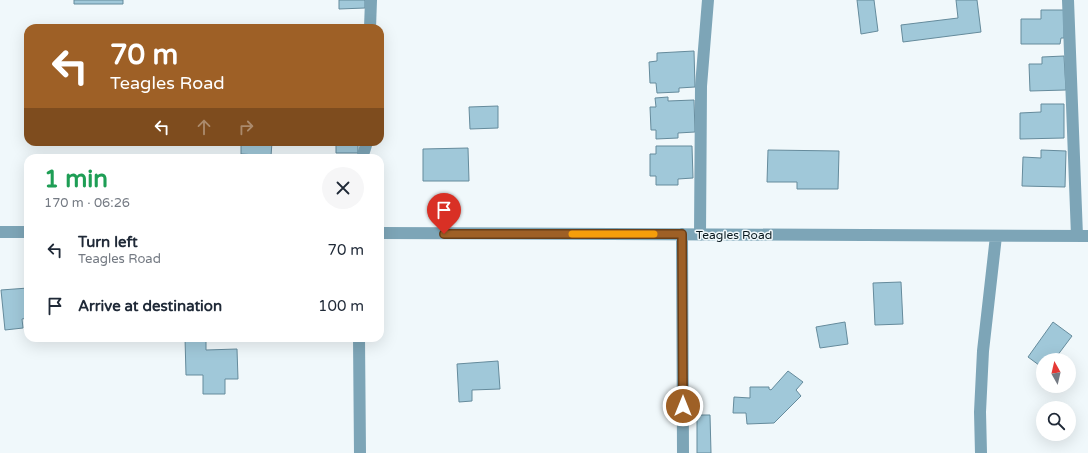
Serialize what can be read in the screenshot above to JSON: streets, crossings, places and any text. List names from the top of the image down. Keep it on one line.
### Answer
{"streets":{"street":["Teagles Road"]},"north":"top","page":{"turn":["70 m","Teagles Road"],"heading":["1 min","170 m · 06:26"],"list":[{"name":"Turn left","note":"Teagles Road","value":"70 m"},{"name":"Arrive at destination","value":"100 m"}]}}
